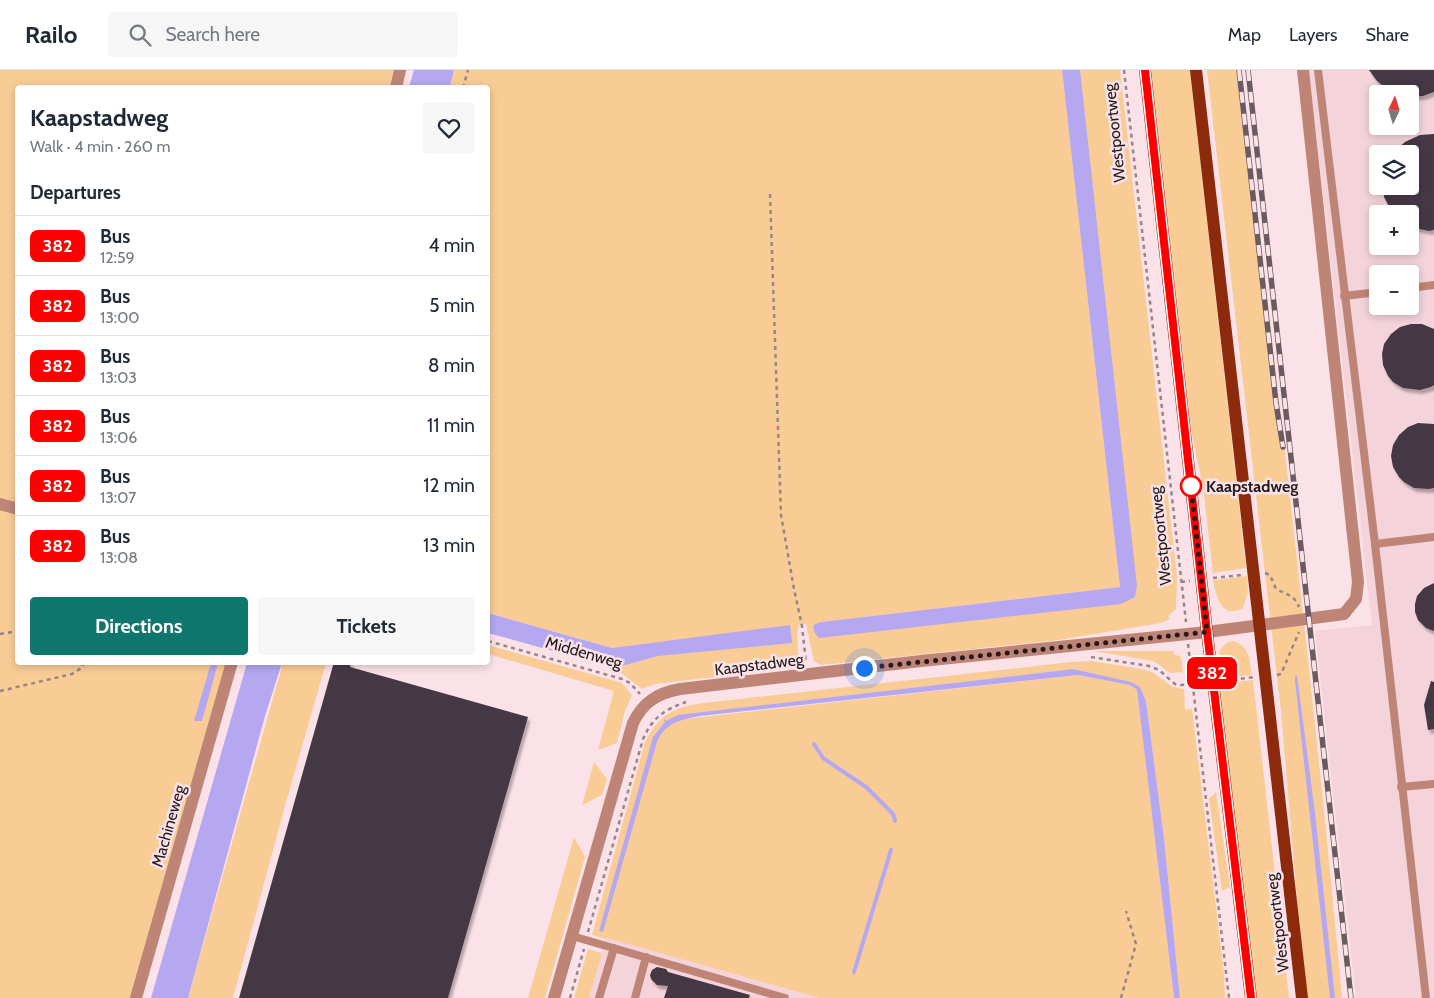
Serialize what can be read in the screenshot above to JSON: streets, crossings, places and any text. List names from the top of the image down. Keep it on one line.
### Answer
{"streets":{"main road":["Westpoortweg"],"street":["Kaapstadweg","Machineweg"],"path":["Middenweg"]},"crossings":[["Westpoortweg","Kaapstadweg"],["Middenweg","Kaapstadweg"]],"places":["Kaapstadweg"],"lines":["bus line 382"],"north":"top","page":{"header":"Railo","search":"Search here","nav":["Map","Layers","Share"],"on_map":"382","map_buttons":["+","−"],"heading":[["Kaapstadweg","Walk · 4 min · 260 m"],"Departures"],"list":[{"mark":"382","name":"Bus","note":"12:59","value":"4 min"},{"mark":"382","name":"Bus","note":"13:00","value":"5 min"},{"mark":"382","name":"Bus","note":"13:03","value":"8 min"},{"mark":"382","name":"Bus","note":"13:06","value":"11 min"},{"mark":"382","name":"Bus","note":"13:07","value":"12 min"},{"mark":"382","name":"Bus","note":"13:08","value":"13 min"}],"buttons":["Directions","Tickets"]}}
